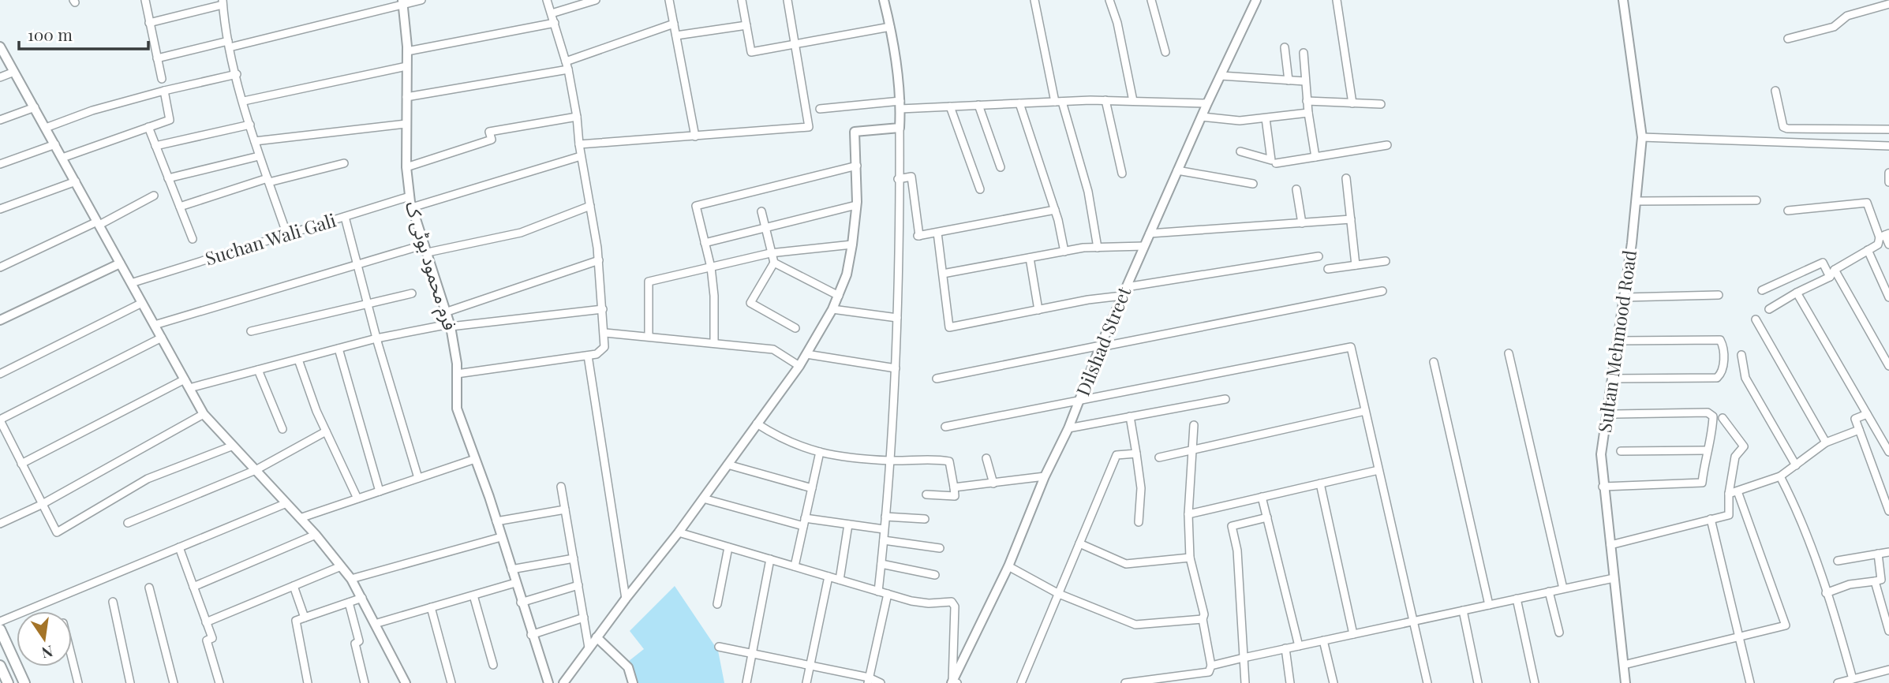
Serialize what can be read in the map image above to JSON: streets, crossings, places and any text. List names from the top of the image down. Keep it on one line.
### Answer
{"streets":{"street":["Suchan Wali Gali","فرم محمود بوٹی ک","Dilshad Street","Sultan Mehmood Road"]},"crossings":[["Suchan Wali Gali","فرم محمود بوٹی ک"]],"scale_bar":"100 m","north":"bottom"}
